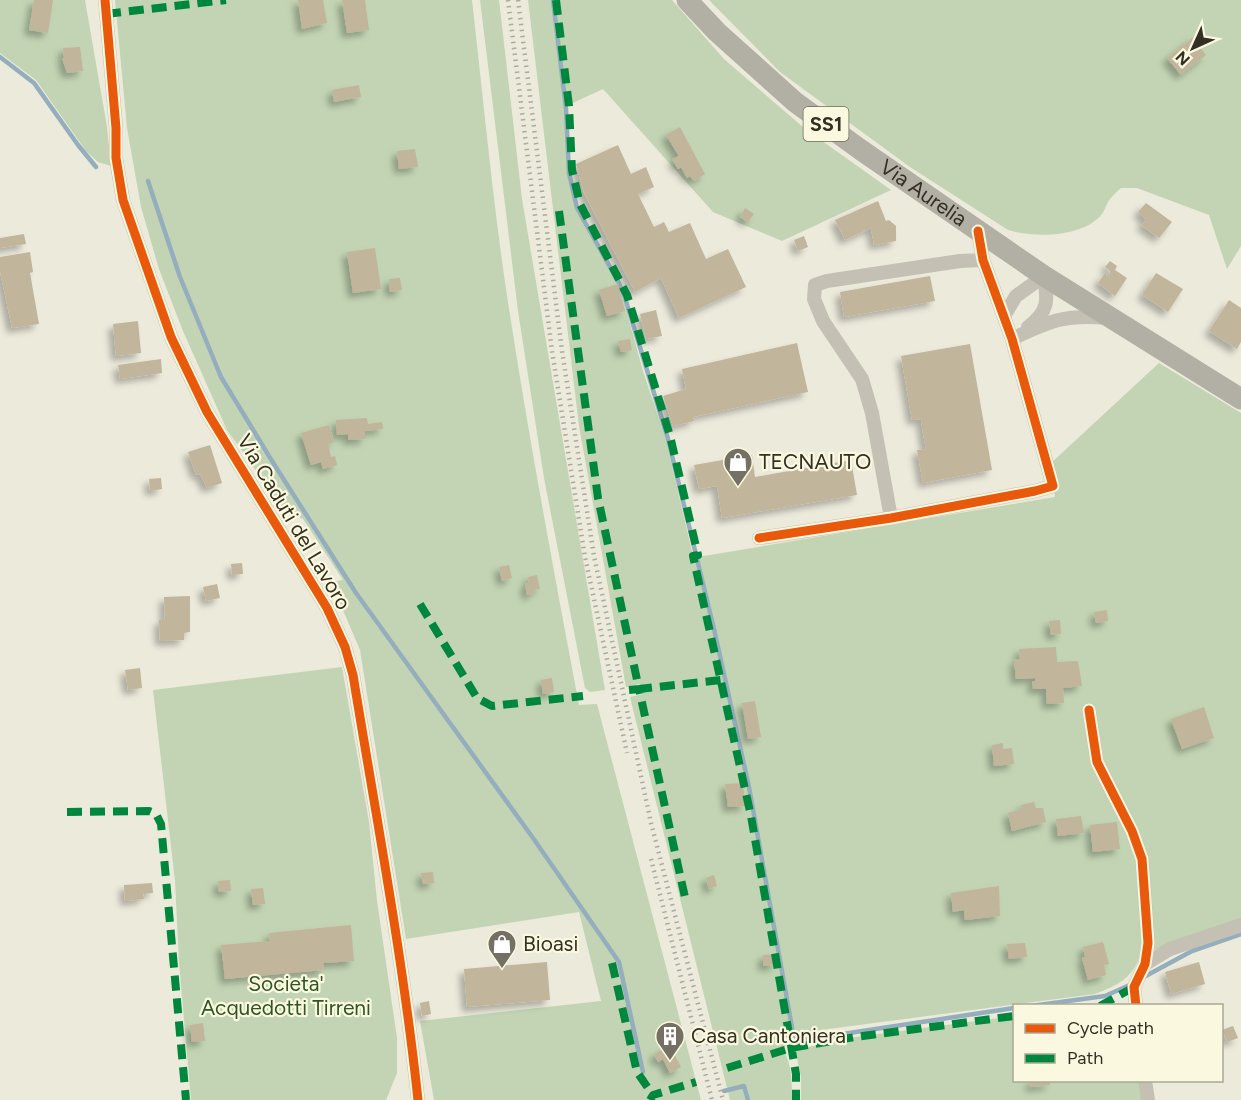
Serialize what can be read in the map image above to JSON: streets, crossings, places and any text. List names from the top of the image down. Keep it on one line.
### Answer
{"streets":{"main road":["SS1","Via Aurelia"],"street":["Via Caduti del Lavoro"]},"parks":["Societa' Acquedotti Tirreni"],"places":{"shop":["TECNAUTO","Bioasi"],"building":["Casa Cantoniera"]},"legend":["Cycle path","Path"],"north":"bottom left"}
